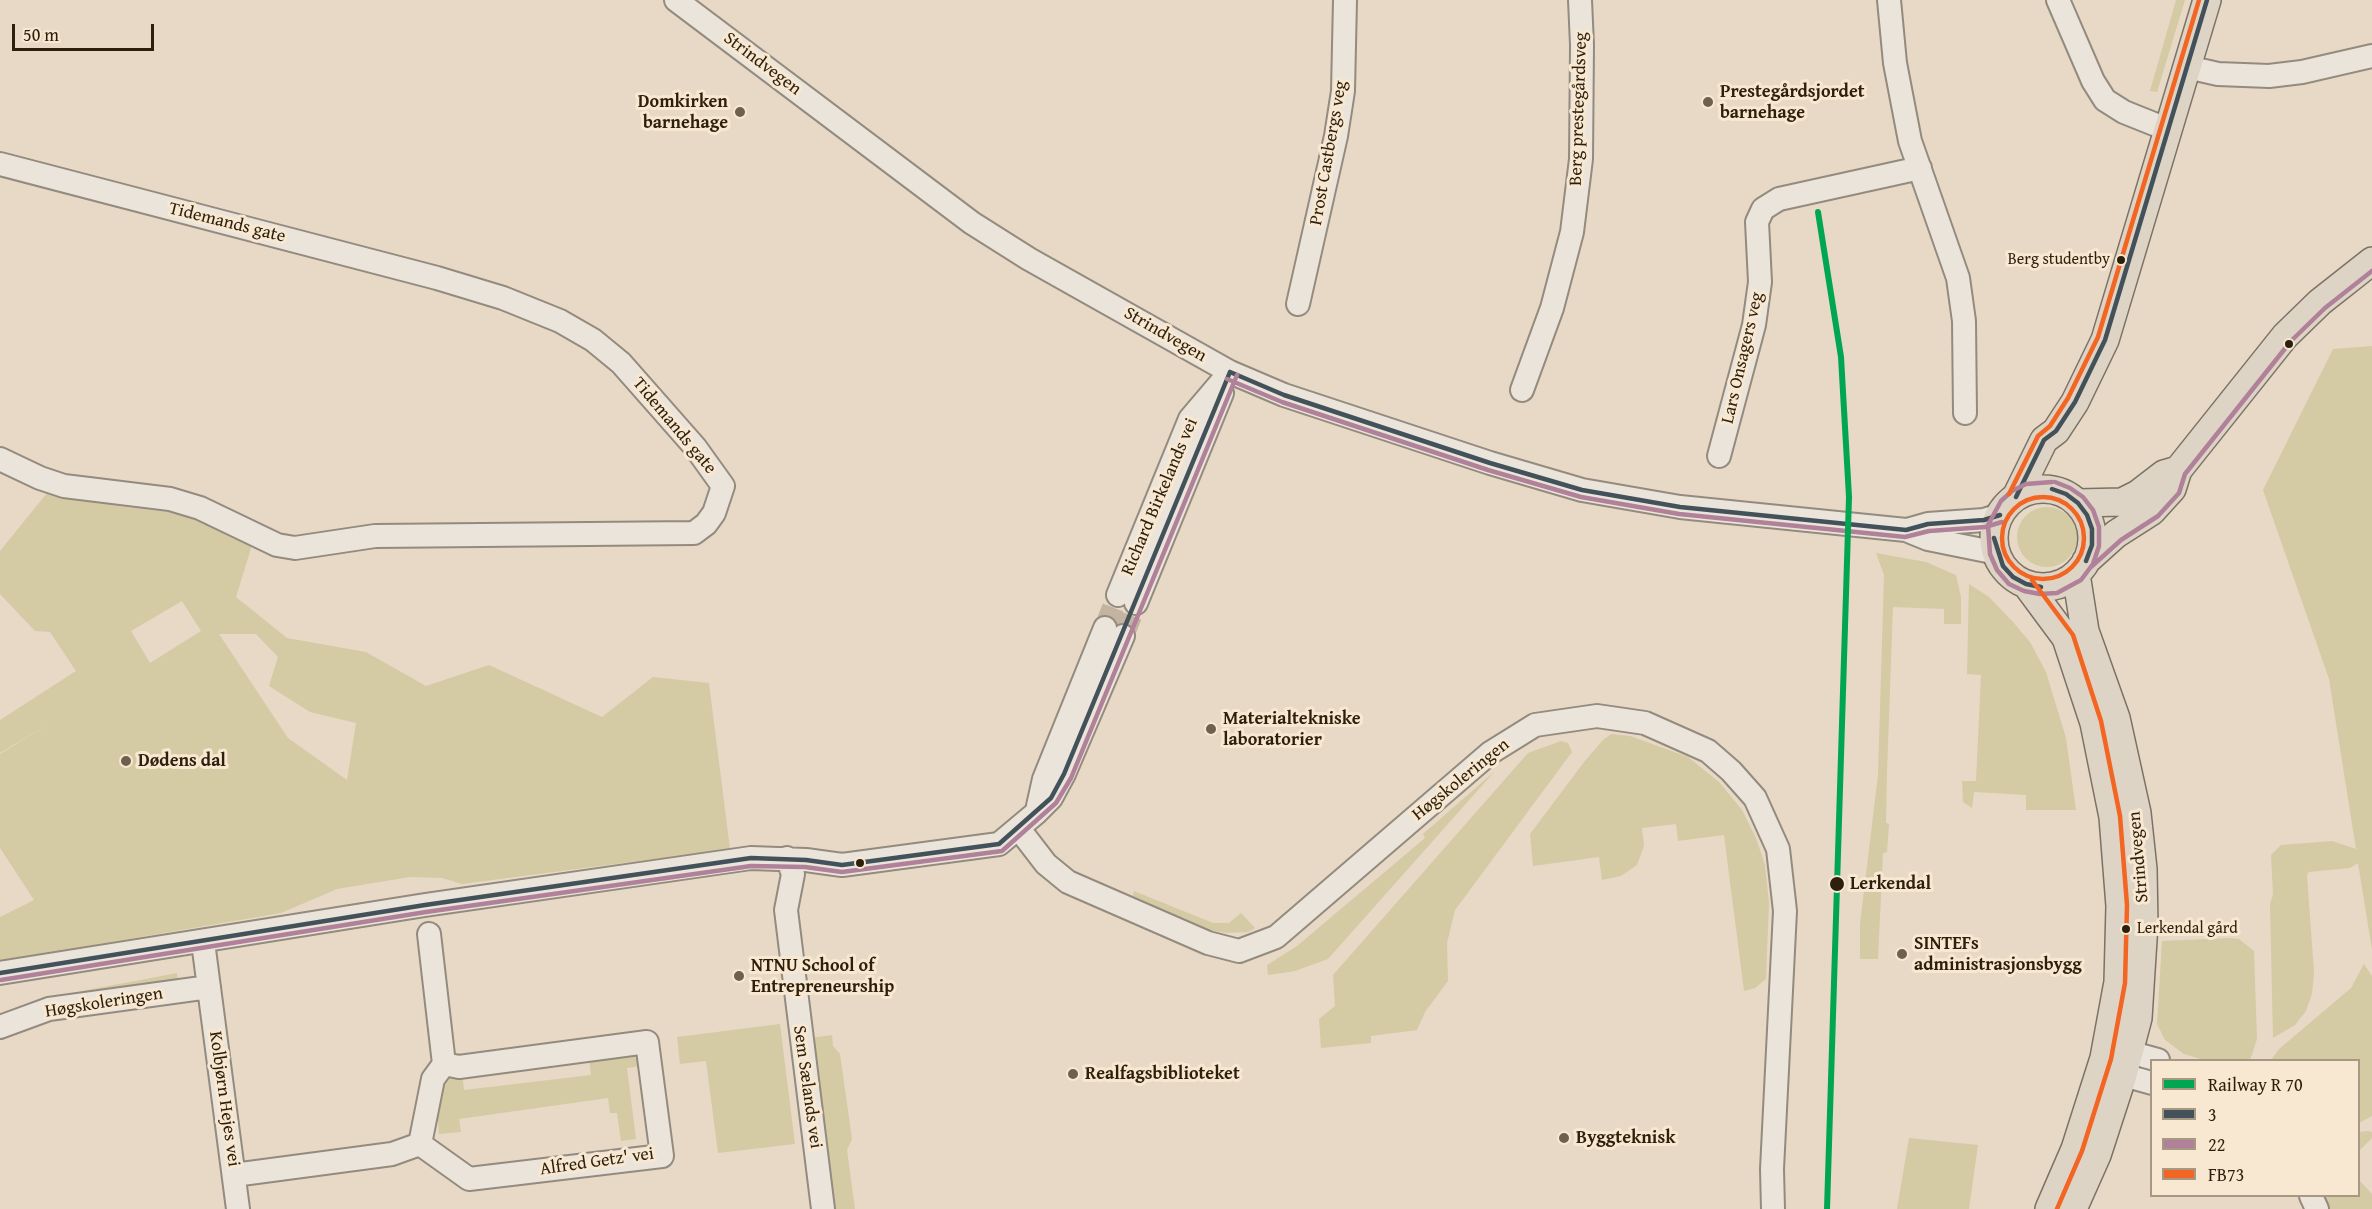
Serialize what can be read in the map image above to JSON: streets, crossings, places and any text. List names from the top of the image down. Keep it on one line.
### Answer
{"streets":{"main road":["Strindvegen"],"street":["Berg prestegårdsveg","Prost Castbergs veg","Tidemands gate","Lars Onsagers veg","Richard Birkelands vei","Høgskoleringen","Sem Sælands vei","Kolbjørn Hejes vei","Alfred Getz' vei"]},"crossings":[["Strindvegen","Richard Birkelands vei"],["Høgskoleringen","Kolbjørn Hejes vei"],["Kolbjørn Hejes vei","Alfred Getz' vei"]],"places":["Prestegårdsjordet barnehage","Domkirken barnehage","Berg studentby","Materialtekniske laboratorier","Dødens dal","Lerkendal","Lerkendal gård","SINTEFs administrasjonsbygg","NTNU School of Entrepreneurship","Realfagsbiblioteket","Byggteknisk"],"lines":["transit line 3","transit line FB73","transit line 22"],"legend":["Railway R 70","3","22","FB73"],"scale_bar":"50 m"}
